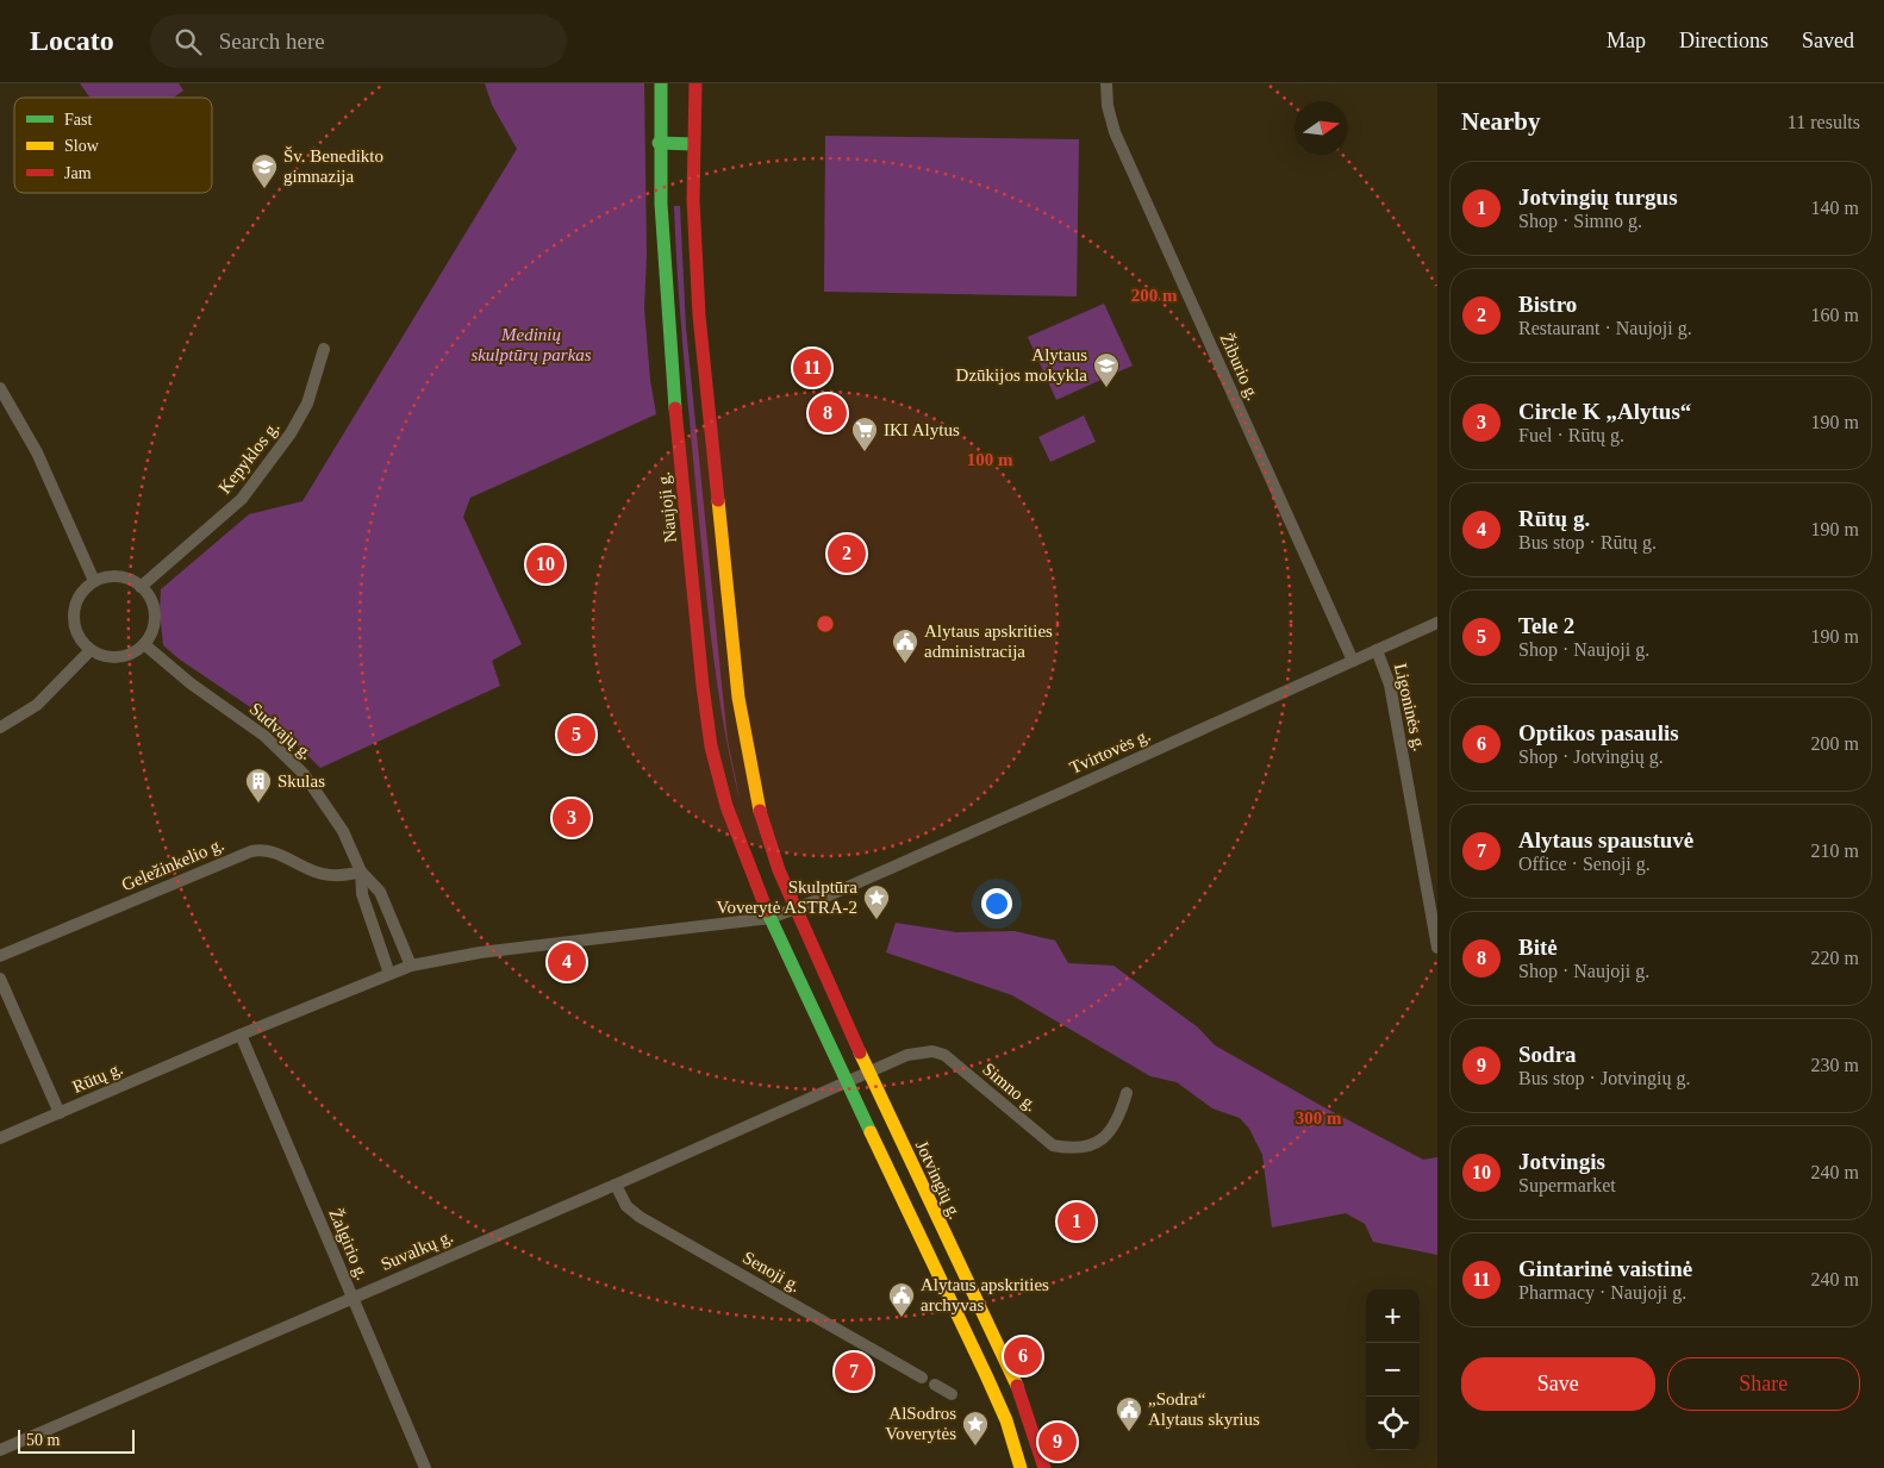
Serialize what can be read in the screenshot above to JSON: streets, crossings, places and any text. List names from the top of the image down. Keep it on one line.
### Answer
{"streets":{"main road":["Naujoji g.","Jotvingių g."],"street":["Žiburio g.","Kepyklos g.","Ligoninės g.","Sudvajų g.","Tvirtovės g.","Geležinkelio g.","Rūtų g.","Simno g.","Žalgirio g.","Suvalkų g.","Senoji g."]},"crossings":[["Žiburio g.","Tvirtovės g."],["Kepyklos g.","Sudvajų g."],["Naujoji g.","Rūtų g."],["Ligoninės g.","Tvirtovės g."],["Sudvajų g.","Geležinkelio g."],["Sudvajų g.","Rūtų g."],["Tvirtovės g.","Rūtų g."],["Tvirtovės g.","Jotvingių g."],["Rūtų g.","Jotvingių g."],["Rūtų g.","Žalgirio g."],["Simno g.","Jotvingių g."],["Simno g.","Suvalkų g."],["Žalgirio g.","Suvalkų g."],["Suvalkų g.","Senoji g."]],"parks":["Medinių skulptūrų parkas"],"places":{"school or university":["Šv. Benedikto gimnazija","Alytaus Dzūkijos mokykla"],"supermarket":["IKI Alytus"],"public building":["Alytaus apskrities administracija","Alytaus apskrities archyvas","„Sodra“ Alytaus skyrius"],"building":["Skulas"],"place":["Skulptūra Voverytė ASTRA-2","AlSodros Voverytės"]},"legend":["Fast","Slow","Jam"],"scale_bar":"50 m","north":"right","page":{"header":"Locato","search":"Search here","nav":["Map","Directions","Saved"],"heading":["Nearby","11 results"],"list":[{"mark":"1","name":"Jotvingių turgus","note":"Shop · Simno g.","value":"140 m"},{"mark":"2","name":"Bistro","note":"Restaurant · Naujoji g.","value":"160 m"},{"mark":"3","name":"Circle K „Alytus“","note":"Fuel · Rūtų g.","value":"190 m"},{"mark":"4","name":"Rūtų g.","note":"Bus stop · Rūtų g.","value":"190 m"},{"mark":"5","name":"Tele 2","note":"Shop · Naujoji g.","value":"190 m"},{"mark":"6","name":"Optikos pasaulis","note":"Shop · Jotvingių g.","value":"200 m"},{"mark":"7","name":"Alytaus spaustuvė","note":"Office · Senoji g.","value":"210 m"},{"mark":"8","name":"Bitė","note":"Shop · Naujoji g.","value":"220 m"},{"mark":"9","name":"Sodra","note":"Bus stop · Jotvingių g.","value":"230 m"},{"mark":"10","name":"Jotvingis","note":"Supermarket","value":"240 m"},{"mark":"11","name":"Gintarinė vaistinė","note":"Pharmacy · Naujoji g.","value":"240 m"}],"pins":["11","8","2","10","5","3","4","1","6","7","9"],"map_buttons":["+","−"],"buttons":["Save","Share"],"scale":"50 m"},"rings":["200 m","100 m","300 m"]}
